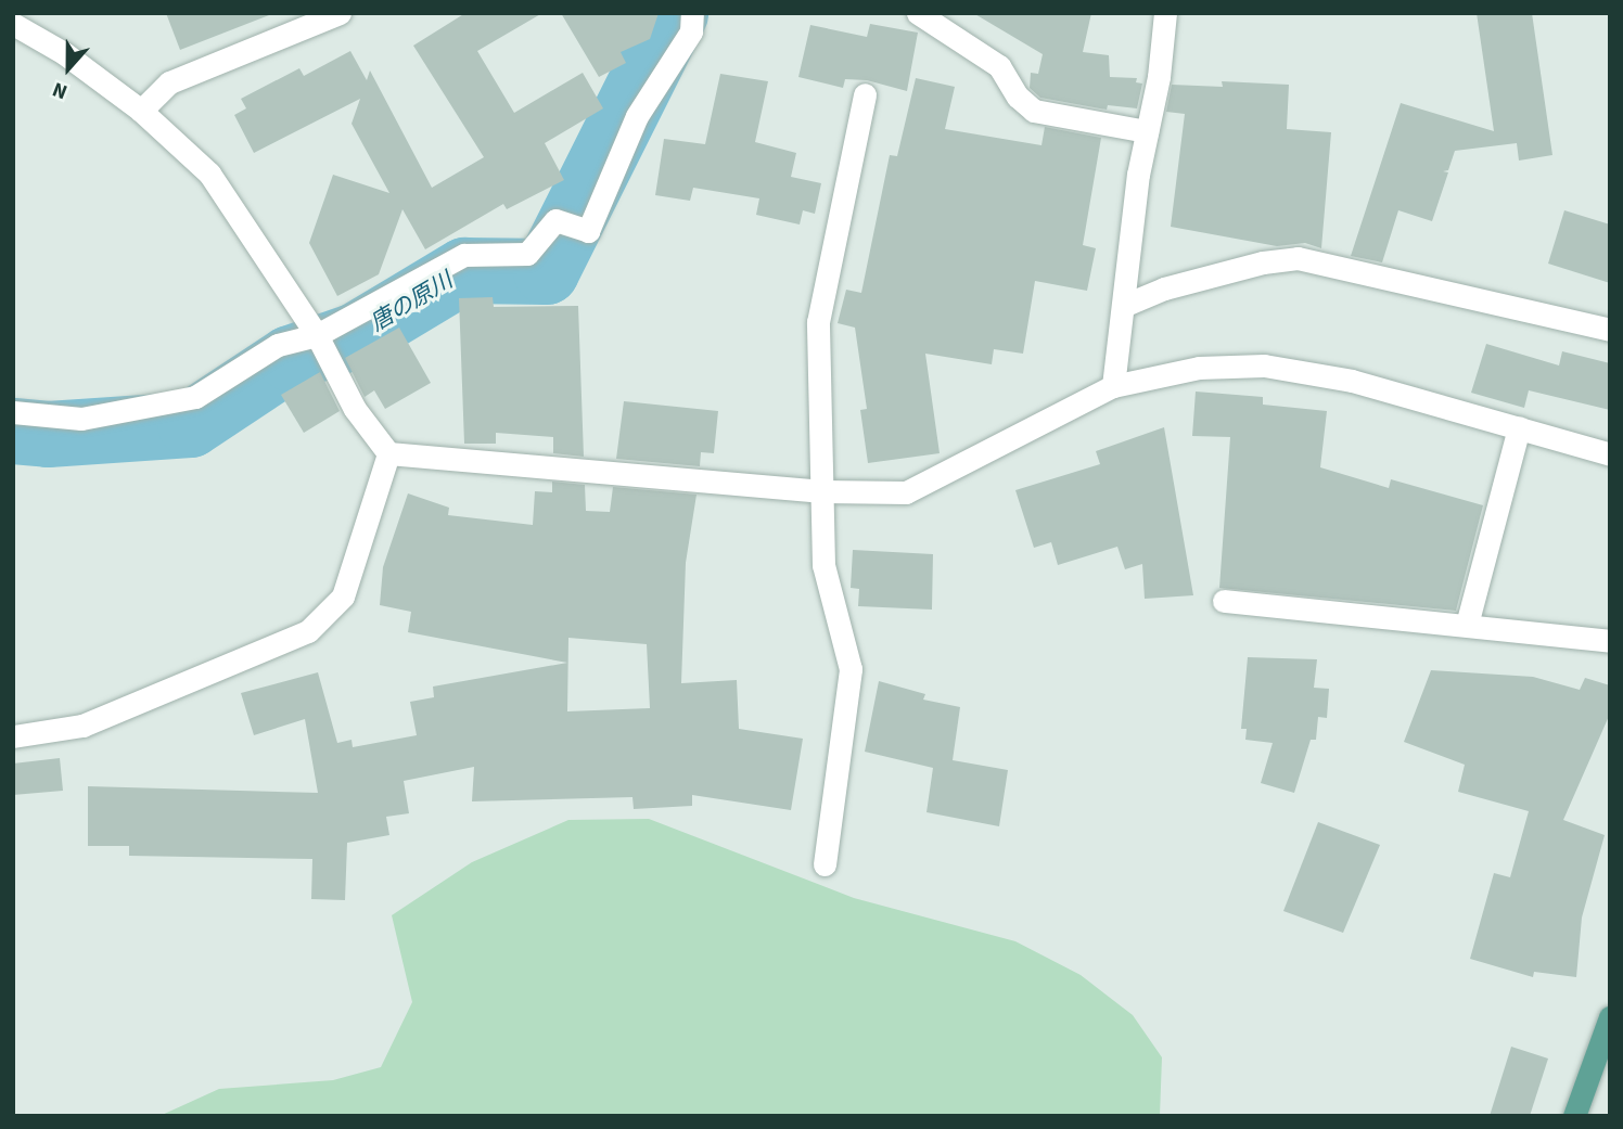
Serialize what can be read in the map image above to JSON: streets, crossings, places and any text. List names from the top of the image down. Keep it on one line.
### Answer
{"water":["唐の原川"],"north":"bottom"}
